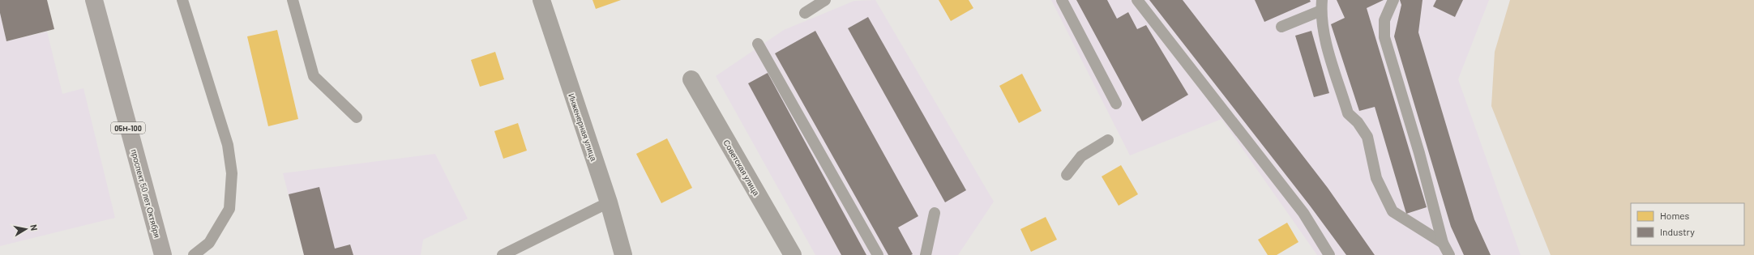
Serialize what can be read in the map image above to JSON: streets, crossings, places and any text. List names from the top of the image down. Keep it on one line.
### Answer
{"streets":{"main road":["05Н-100","проспект 50 лет Октября"],"street":["Инженерная улица","Советская улица"]},"legend":["Homes","Industry"],"north":"right"}
